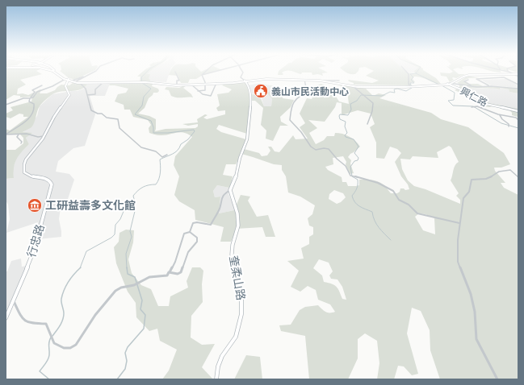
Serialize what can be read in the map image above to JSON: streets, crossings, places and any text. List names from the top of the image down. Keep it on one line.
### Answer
{"streets":{"street":["興仁路","行忠路","奎柔山路"]},"places":{"public building":["義山市民活動中心"],"museum":["工研益壽多文化館"]}}
